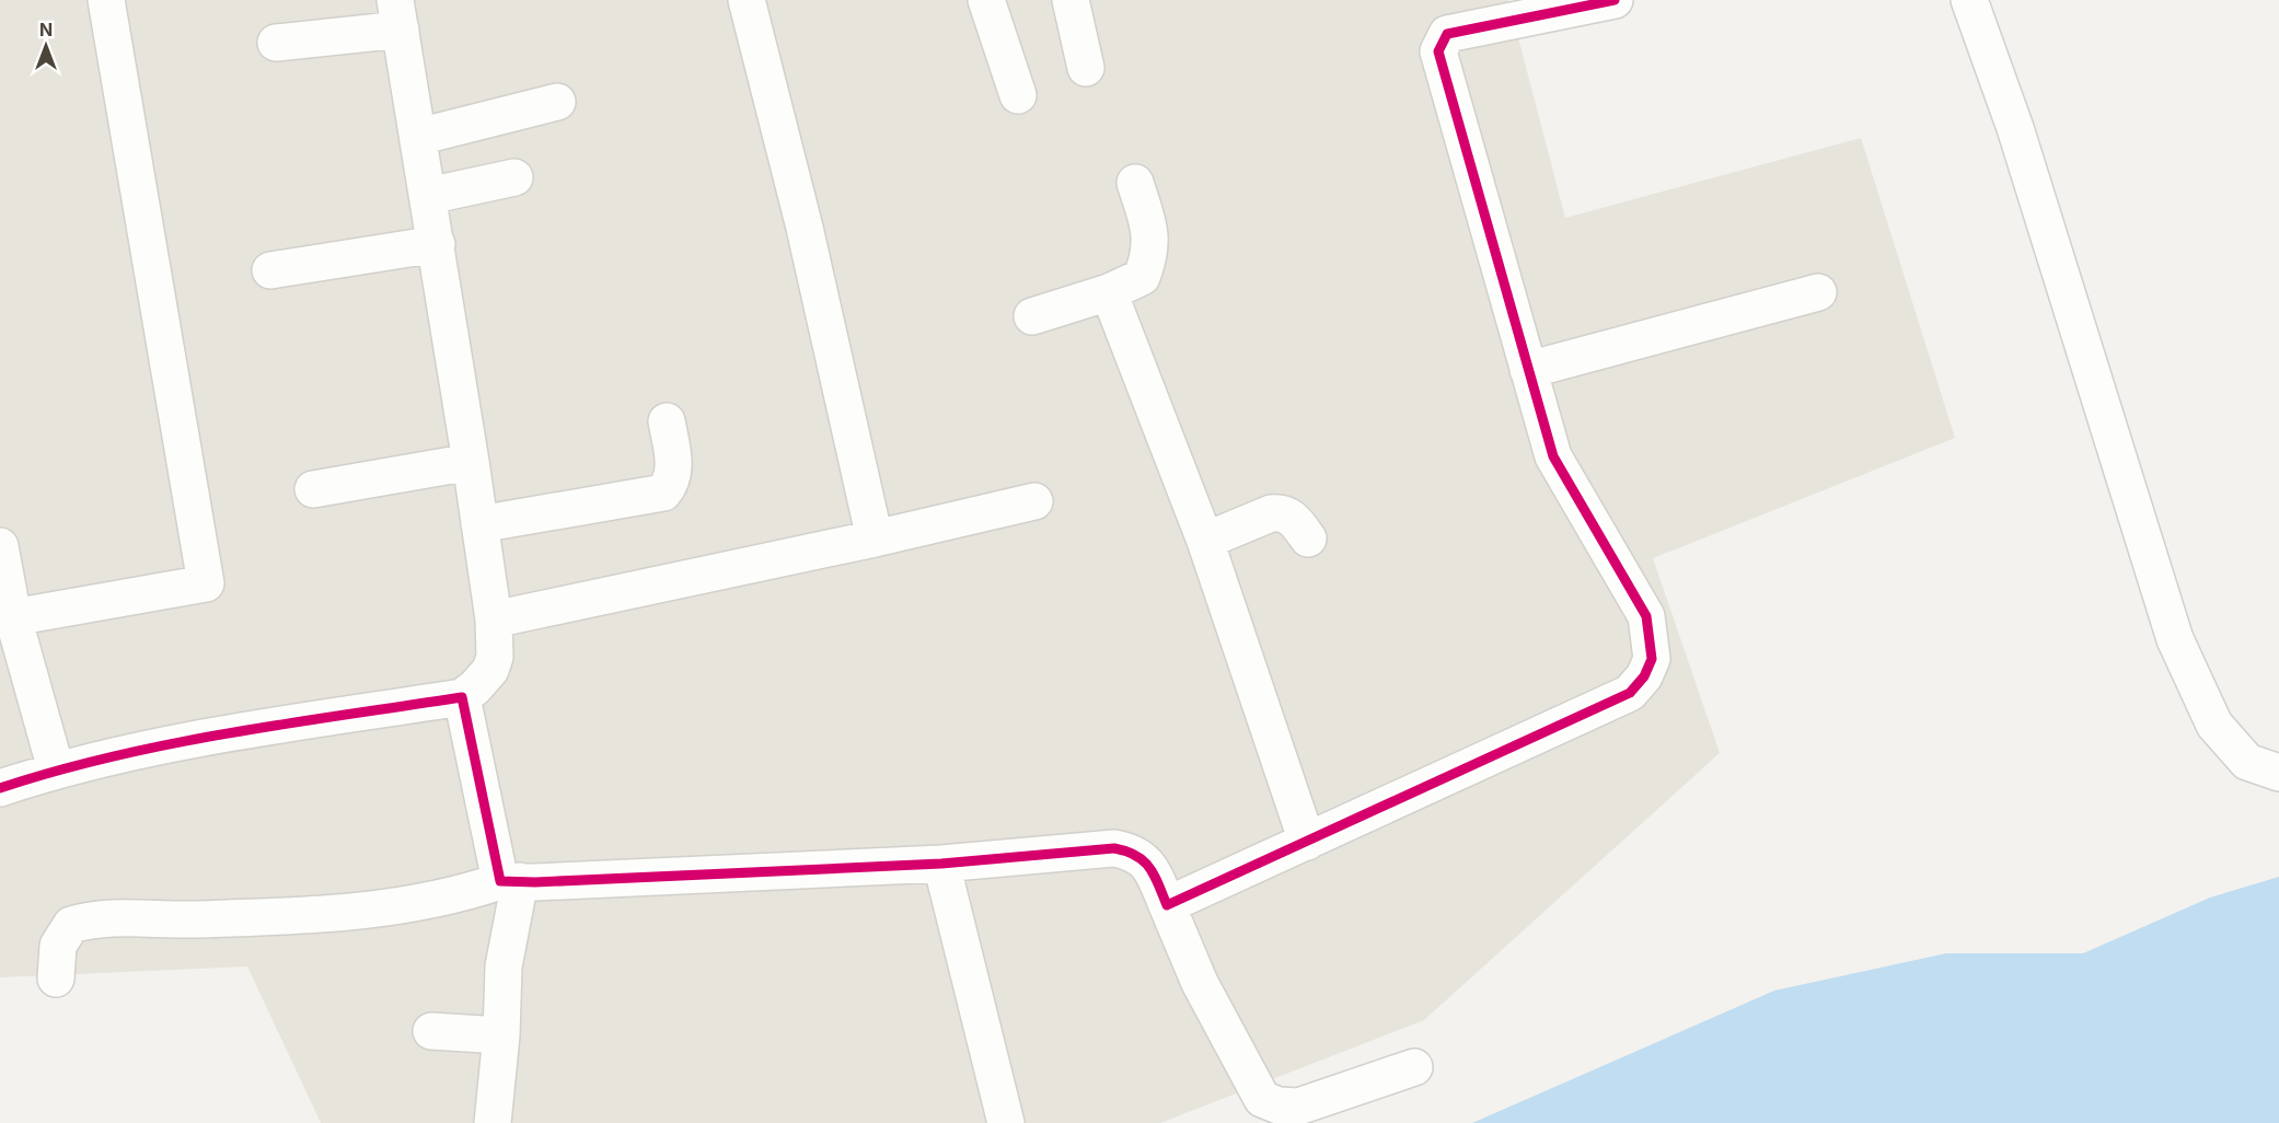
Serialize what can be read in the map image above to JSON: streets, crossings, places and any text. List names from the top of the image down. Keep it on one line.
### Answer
{"north":"top"}
